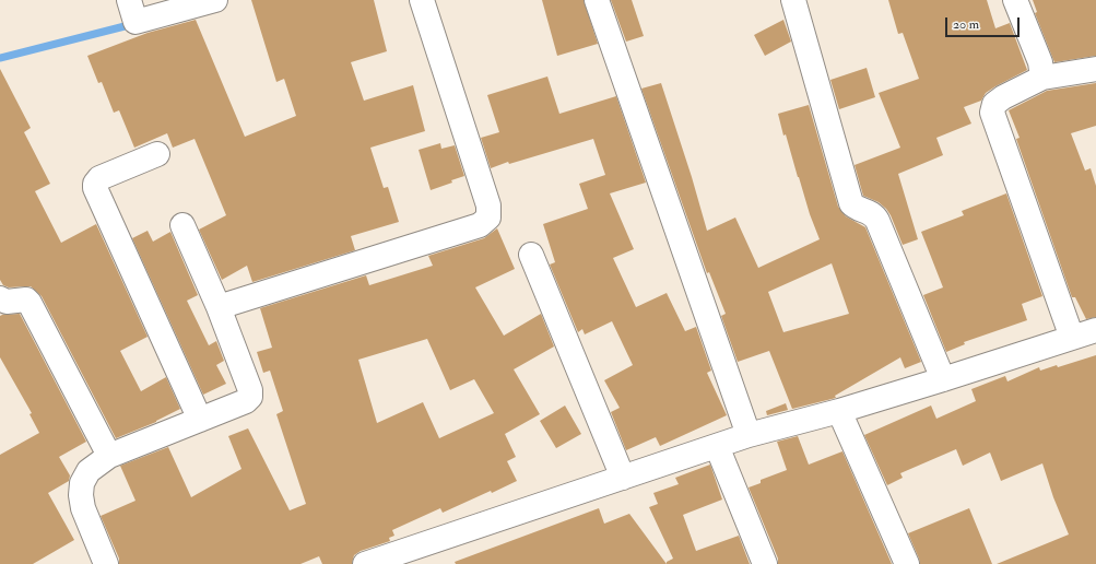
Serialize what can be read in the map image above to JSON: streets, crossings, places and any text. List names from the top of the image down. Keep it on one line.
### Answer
{"scale_bar":"20 m"}
